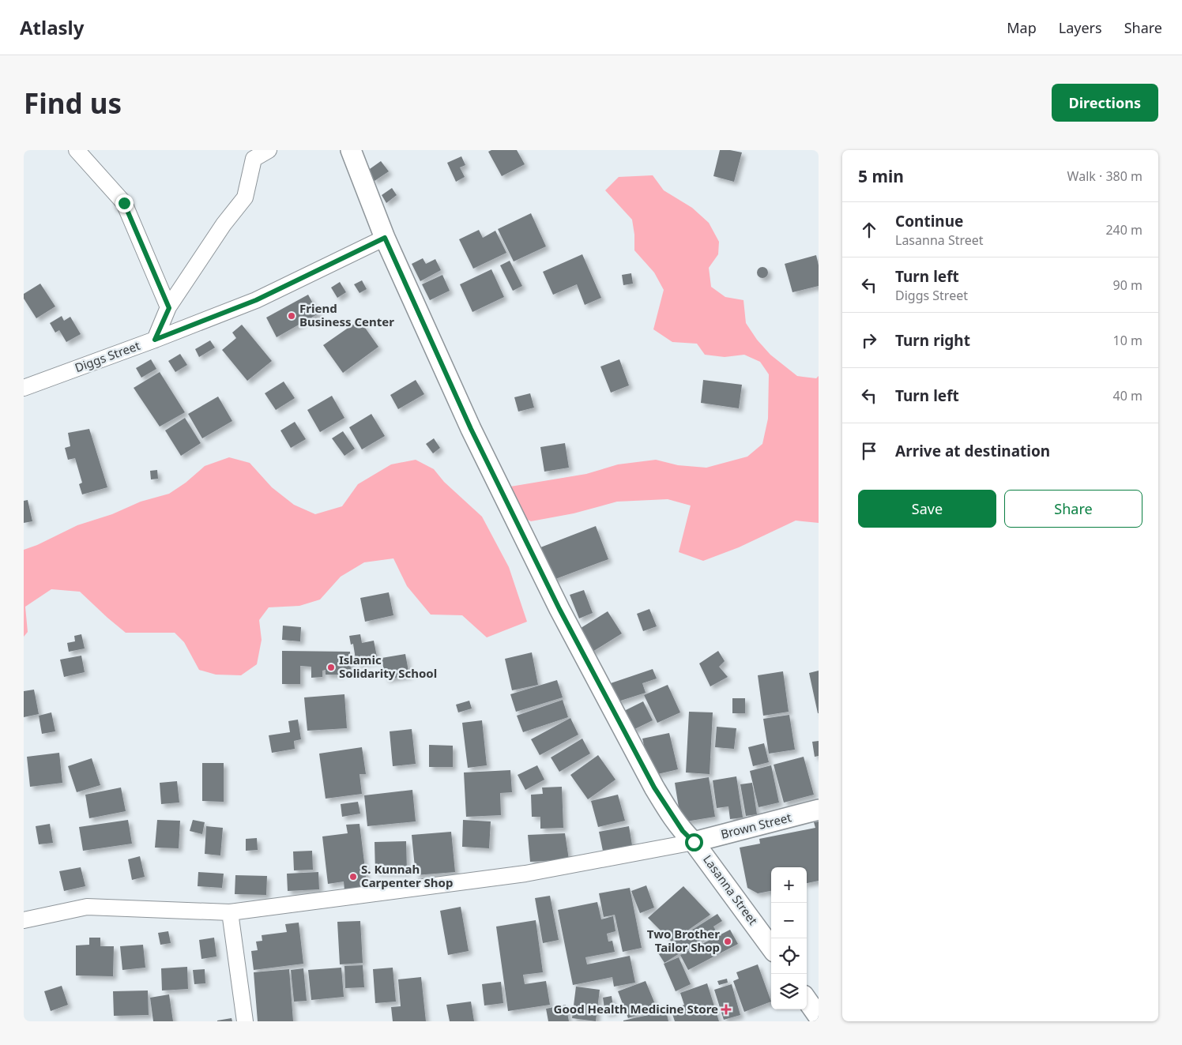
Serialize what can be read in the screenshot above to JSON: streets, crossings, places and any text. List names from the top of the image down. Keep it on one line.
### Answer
{"streets":{"street":["Diggs Street","Brown Street","Lasanna Street"]},"crossings":[["Diggs Street","Lasanna Street"],["Brown Street","Lasanna Street"]],"places":{"other":["Friend Business Center","Islamic Solidarity School","S. Kunnah Carpenter Shop","Two Brother Tailor Shop"],"health":["Good Health Medicine Store"]},"page":{"header":"Atlasly","nav":["Map","Layers","Share"],"buttons":["Directions",["Save","Share"]],"title":"Find us","heading":["5 min","Walk · 380 m"],"list":[["Continue","Lasanna Street","240 m"],["Turn left","Diggs Street","90 m"],["Turn right","10 m"],["Turn left","40 m"],"Arrive at destination"],"map_buttons":["+","−"]}}
